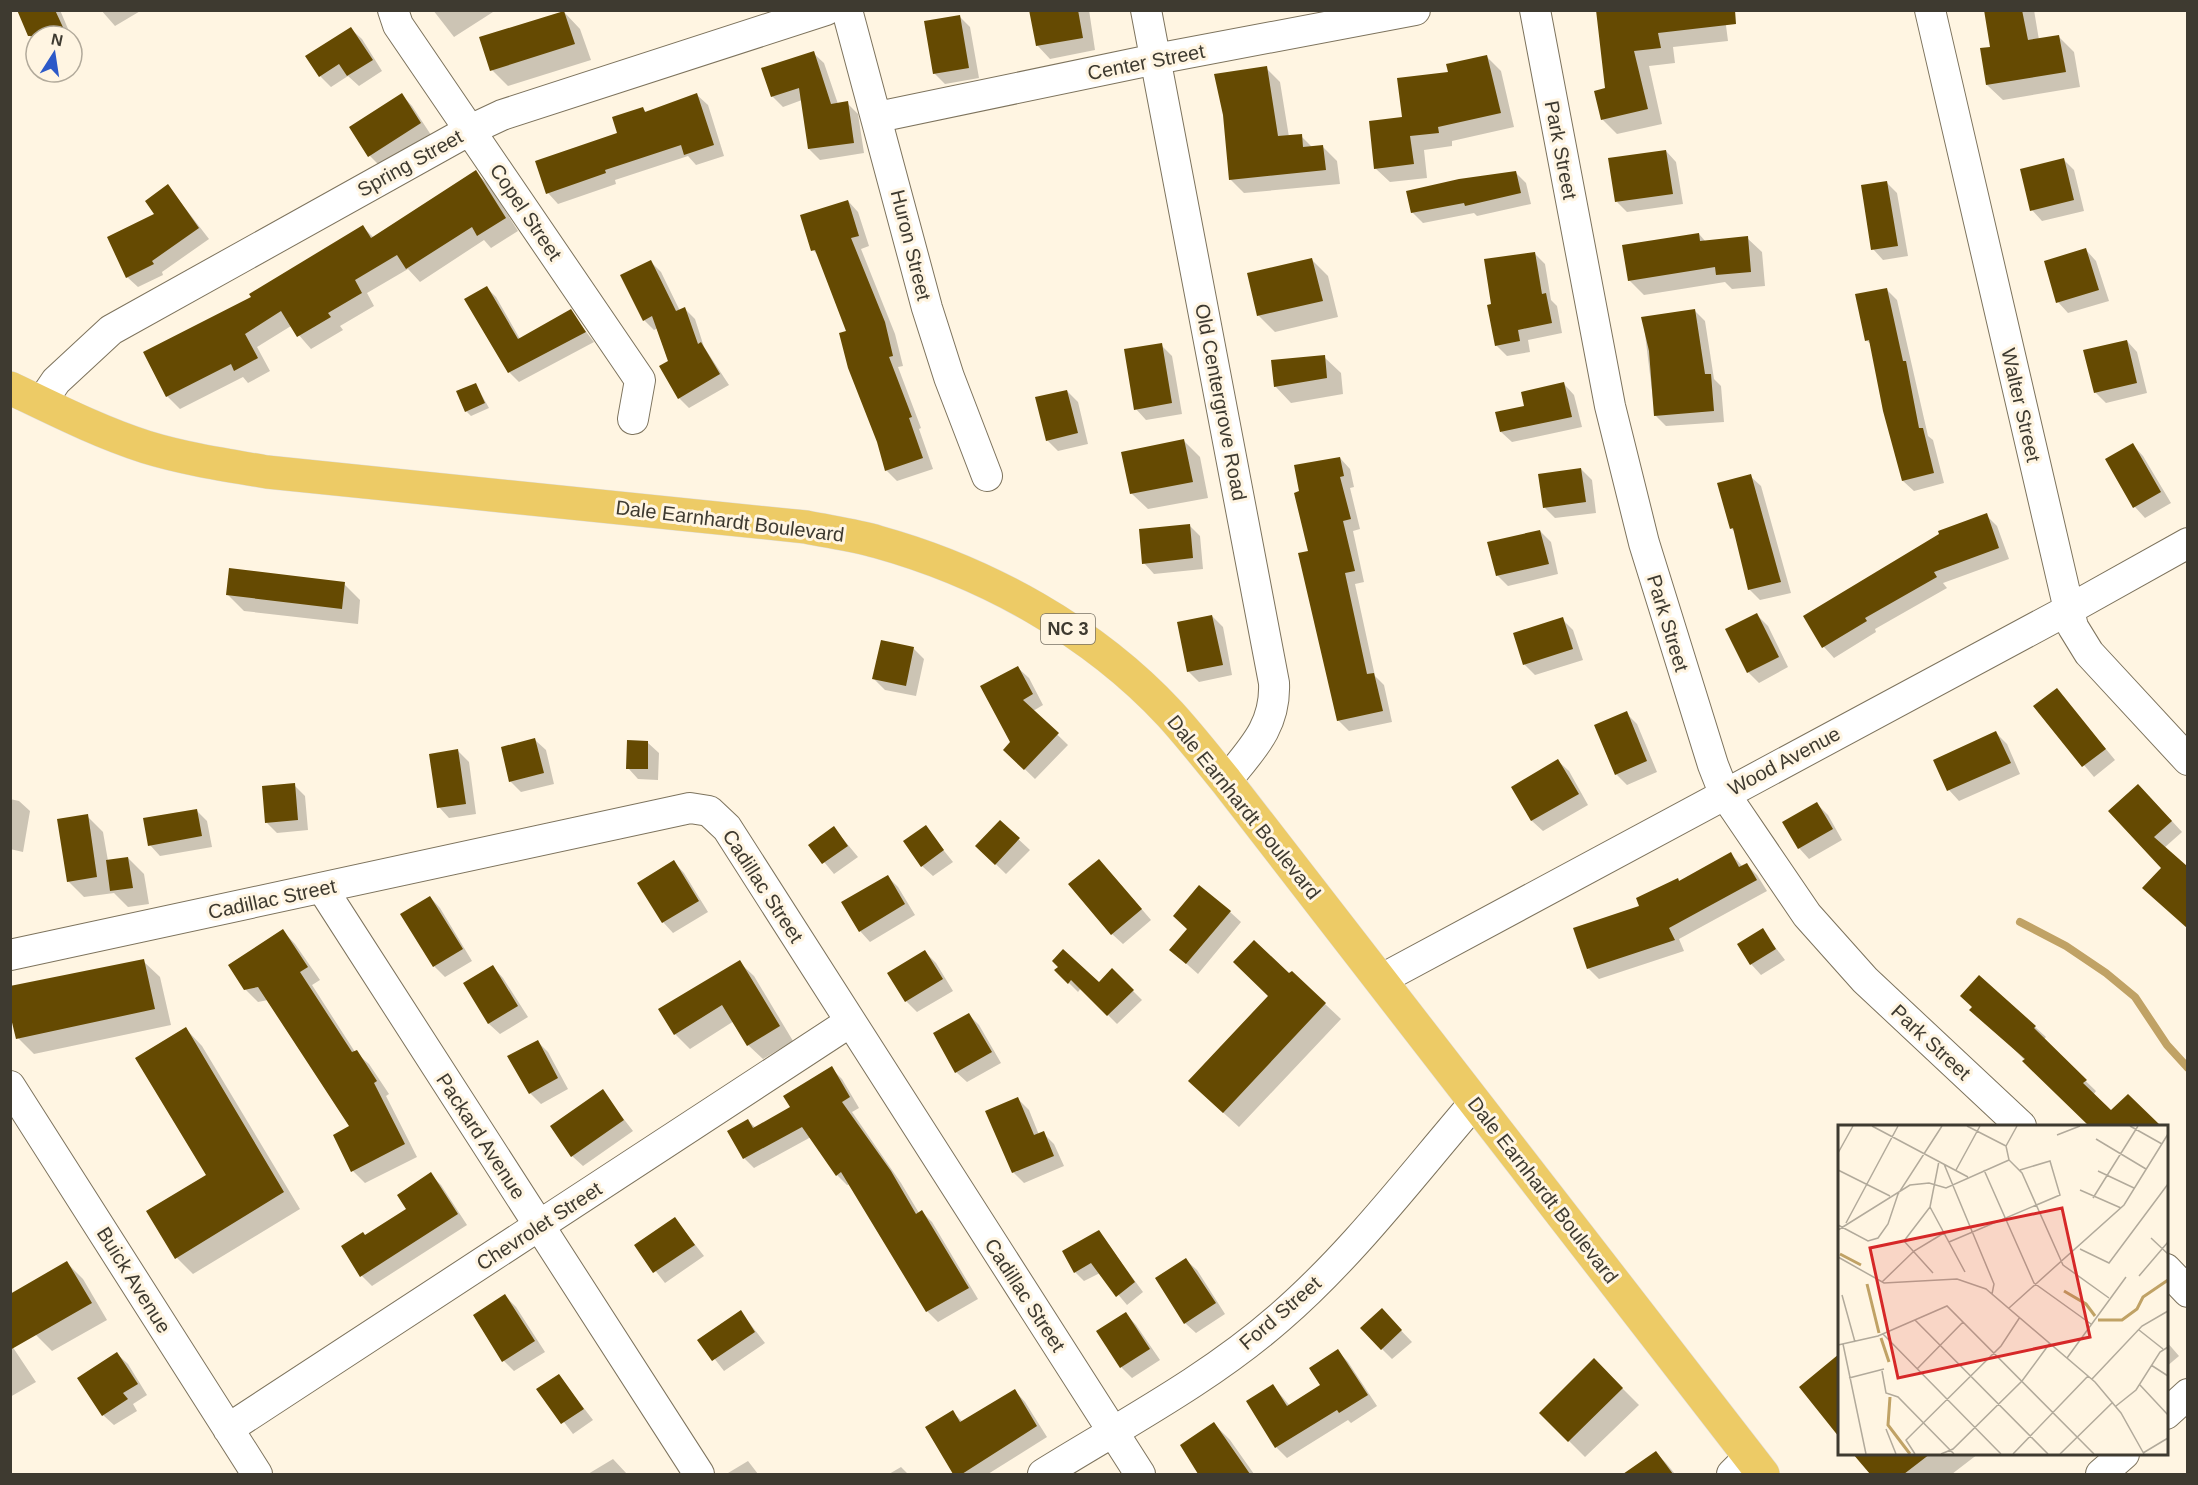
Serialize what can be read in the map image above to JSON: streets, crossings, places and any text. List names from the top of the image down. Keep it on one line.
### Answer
{"streets":{"main road":["Dale Earnhardt Boulevard","NC 3"],"street":["Center Street","Park Street","Spring Street","Copel Street","Huron Street","Old Centergrove Road","Walter Street","Wood Avenue","Cadillac Street","Packard Avenue","Chevrolet Street","Buick Avenue","Ford Street"]},"crossings":[["Center Street","Huron Street"],["Center Street","Old Centergrove Road"],["Park Street","Wood Avenue"],["Spring Street","Copel Street"],["Spring Street","Dale Earnhardt Boulevard"],["Old Centergrove Road","Dale Earnhardt Boulevard"],["Walter Street","Wood Avenue"],["Dale Earnhardt Boulevard","Wood Avenue"],["Dale Earnhardt Boulevard","Ford Street"],["Cadillac Street","Packard Avenue"],["Cadillac Street","Chevrolet Street"],["Cadillac Street","Ford Street"],["Packard Avenue","Chevrolet Street"],["Chevrolet Street","Buick Avenue"]],"north":"top"}
